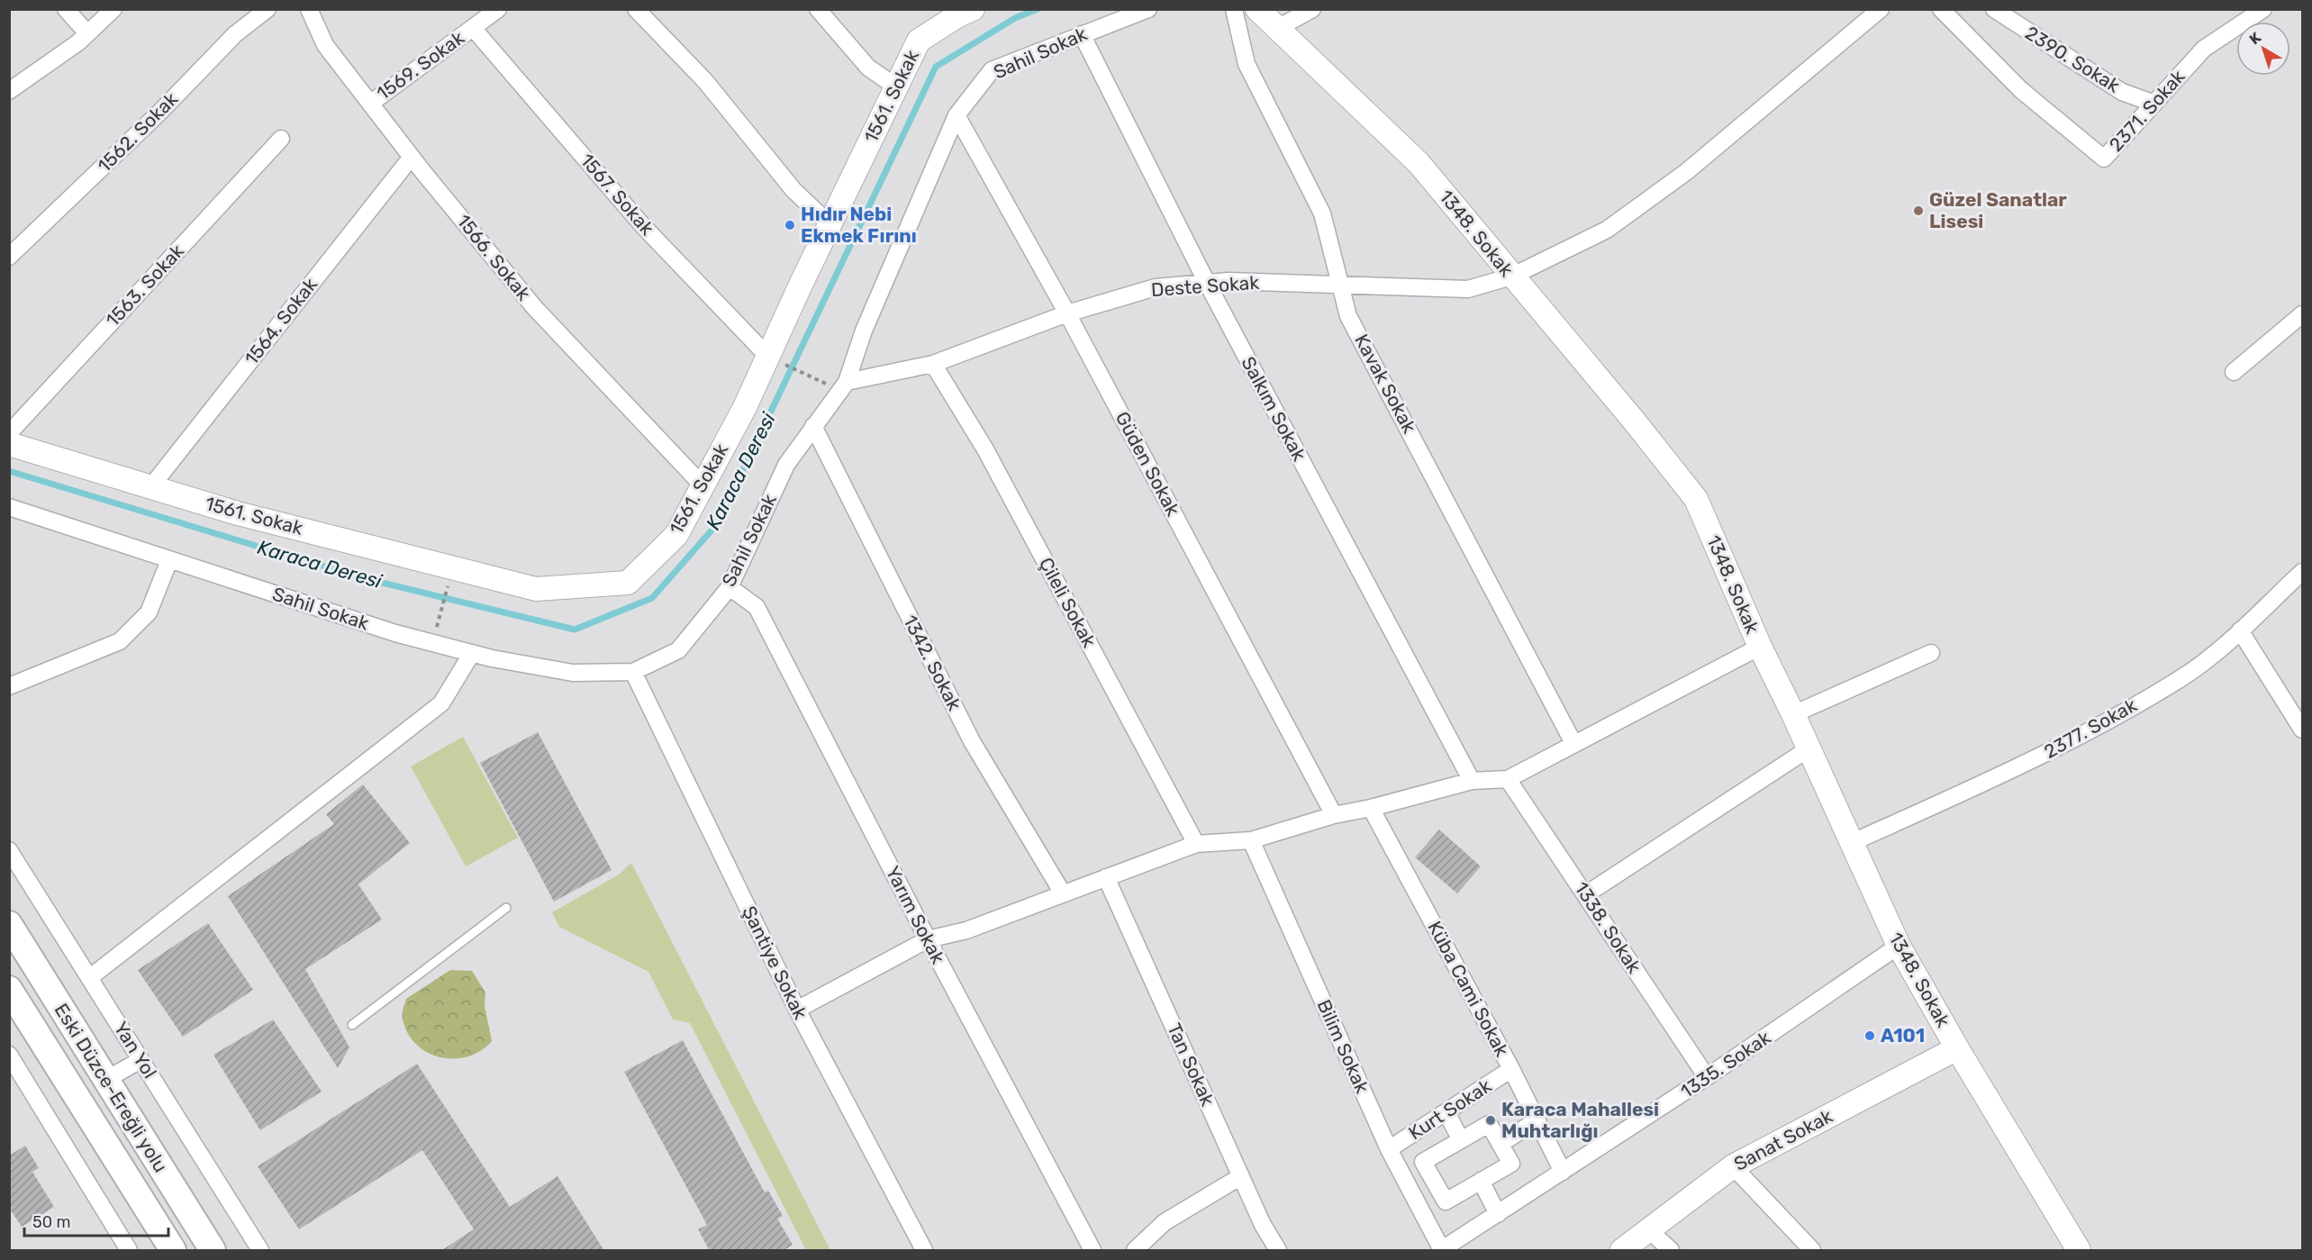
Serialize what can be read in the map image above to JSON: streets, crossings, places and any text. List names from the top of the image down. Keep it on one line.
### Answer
{"streets":{"main road":["Eski Düzce-Ereğli yolu"],"street":["Sahil Sokak","2390. Sokak","1569. Sokak","1561. Sokak","2371. Sokak","1562. Sokak","1567. Sokak","1348. Sokak","1566. Sokak","1563. Sokak","Deste Sokak","1564. Sokak","Kavak Sokak","Salkım Sokak","Güden Sokak","Çileli Sokak","1342. Sokak","2377. Sokak","Yarım Sokak","1338. Sokak","Şantiye Sokak","Küba Cami Sokak","Bilim Sokak","Yan Yol","Tan Sokak","1335. Sokak","Kurt Sokak","Sanat Sokak"]},"crossings":[["Sahil Sokak","Deste Sokak"],["Sahil Sokak","Salkım Sokak"],["Sahil Sokak","Güden Sokak"],["Sahil Sokak","1342. Sokak"],["Sahil Sokak","Yarım Sokak"],["Sahil Sokak","Şantiye Sokak"],["2390. Sokak","2371. Sokak"],["1569. Sokak","1567. Sokak"],["1569. Sokak","1566. Sokak"],["1561. Sokak","1567. Sokak"],["1561. Sokak","1566. Sokak"],["1561. Sokak","1564. Sokak"],["1348. Sokak","Deste Sokak"],["1348. Sokak","2377. Sokak"],["1348. Sokak","1335. Sokak"],["1348. Sokak","Sanat Sokak"],["1566. Sokak","1564. Sokak"],["Deste Sokak","Kavak Sokak"],["Deste Sokak","Salkım Sokak"],["Deste Sokak","Güden Sokak"],["Deste Sokak","Çileli Sokak"],["1338. Sokak","1335. Sokak"],["Küba Cami Sokak","1335. Sokak"],["Küba Cami Sokak","Kurt Sokak"],["Bilim Sokak","1335. Sokak"],["Bilim Sokak","Kurt Sokak"]],"water":["Karaca Deresi"],"places":["Güzel Sanatlar Lisesi","Hıdır Nebi Ekmek Fırını","A101","Karaca Mahallesi Muhtarlığı"],"scale_bar":"50 m","north":"top left"}
